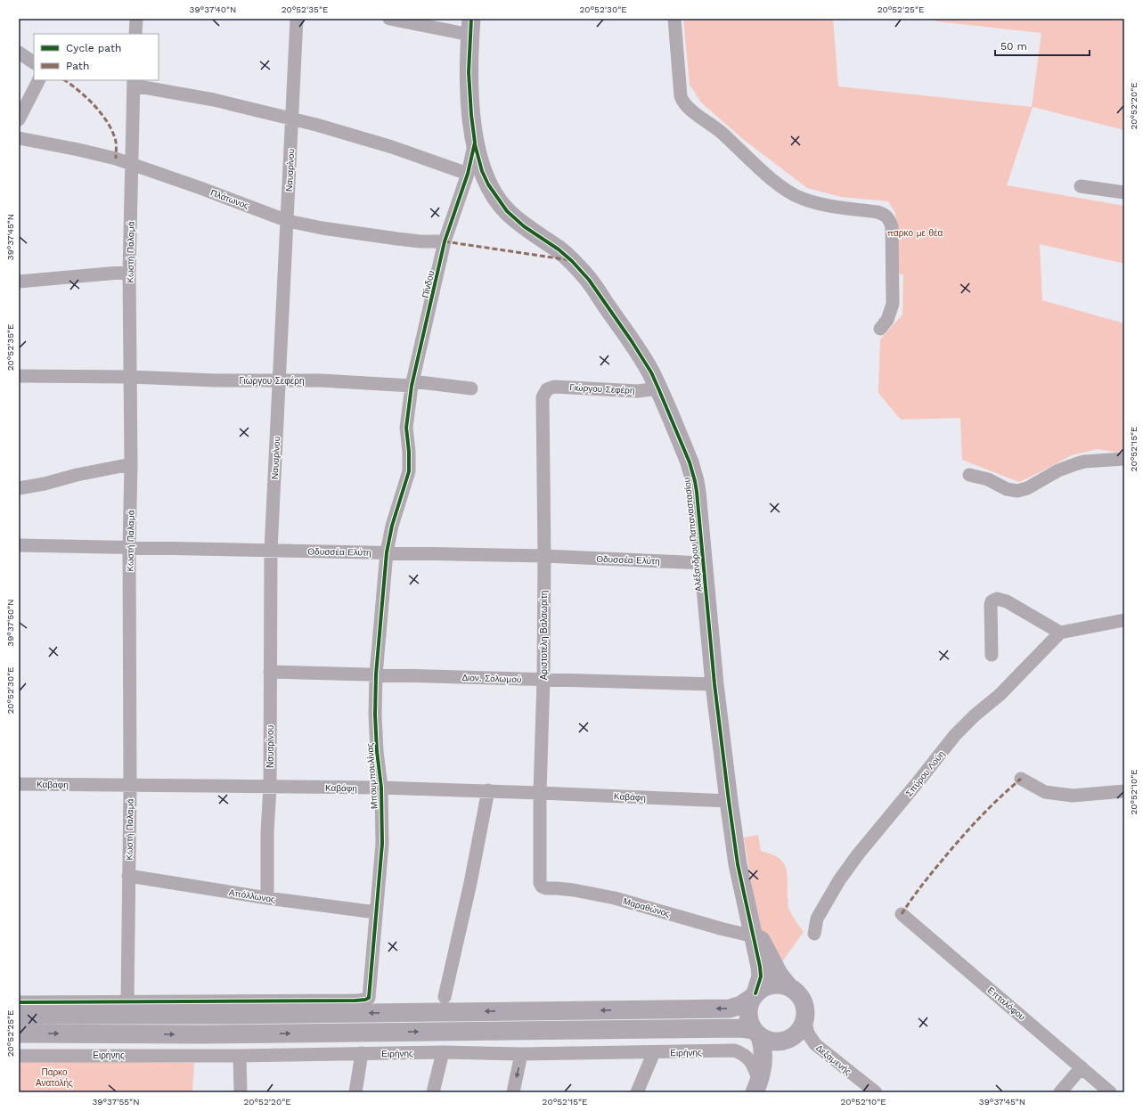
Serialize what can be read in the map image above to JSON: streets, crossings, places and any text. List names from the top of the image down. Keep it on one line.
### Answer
{"streets":{"street":["Ναυαρίνου","Πλάτωνος","Κωστή Παλαμά","Πίνδου","Γιώργου Σεφέρη","Αλέξανδρου Παπαναστασίου","Οδυσσέα Ελύτη","Αριστοτέλη Βαλαωρίτη","Διον. Σολωμού","Σπύρου Λούη","Μπουμπουλίνας","Καβάφη","Απόλλωνος","Μαραθώνος","Επταλόφου","Ειρήνης","Δεξαμενής"]},"crossings":[["Ναυαρίνου","Πλάτωνος"],["Ναυαρίνου","Γιώργου Σεφέρη"],["Ναυαρίνου","Οδυσσέα Ελύτη"],["Ναυαρίνου","Διον. Σολωμού"],["Ναυαρίνου","Καβάφη"],["Ναυαρίνου","Απόλλωνος"],["Πλάτωνος","Κωστή Παλαμά"],["Πλάτωνος","Πίνδου"],["Κωστή Παλαμά","Γιώργου Σεφέρη"],["Κωστή Παλαμά","Οδυσσέα Ελύτη"],["Κωστή Παλαμά","Μπουμπουλίνας"],["Κωστή Παλαμά","Καβάφη"],["Κωστή Παλαμά","Απόλλωνος"],["Πίνδου","Γιώργου Σεφέρη"],["Πίνδου","Αλέξανδρου Παπαναστασίου"],["Πίνδου","Οδυσσέα Ελύτη"],["Πίνδου","Μπουμπουλίνας"],["Γιώργου Σεφέρη","Αλέξανδρου Παπαναστασίου"],["Γιώργου Σεφέρη","Αριστοτέλη Βαλαωρίτη"],["Αλέξανδρου Παπαναστασίου","Οδυσσέα Ελύτη"],["Αλέξανδρου Παπαναστασίου","Διον. Σολωμού"],["Αλέξανδρου Παπαναστασίου","Καβάφη"],["Αλέξανδρου Παπαναστασίου","Μαραθώνος"],["Αλέξανδρου Παπαναστασίου","Δεξαμενής"],["Οδυσσέα Ελύτη","Αριστοτέλη Βαλαωρίτη"],["Οδυσσέα Ελύτη","Μπουμπουλίνας"],["Αριστοτέλη Βαλαωρίτη","Διον. Σολωμού"],["Αριστοτέλη Βαλαωρίτη","Καβάφη"],["Αριστοτέλη Βαλαωρίτη","Μαραθώνος"],["Διον. Σολωμού","Μπουμπουλίνας"],["Μπουμπουλίνας","Καβάφη"],["Μπουμπουλίνας","Απόλλωνος"]],"parks":["παρκο με θέα","Πάρκο Ανατολής"],"legend":["Cycle path","Path"],"scale_bar":"50 m","coordinates":["39°37'40\"N","20°52'35\"E","20°52'30\"E","20°52'25\"E","20°52'20\"E","39°37'45\"N","20°52'15\"E","39°37'50\"N","20°52'10\"E","39°37'55\"N"]}
